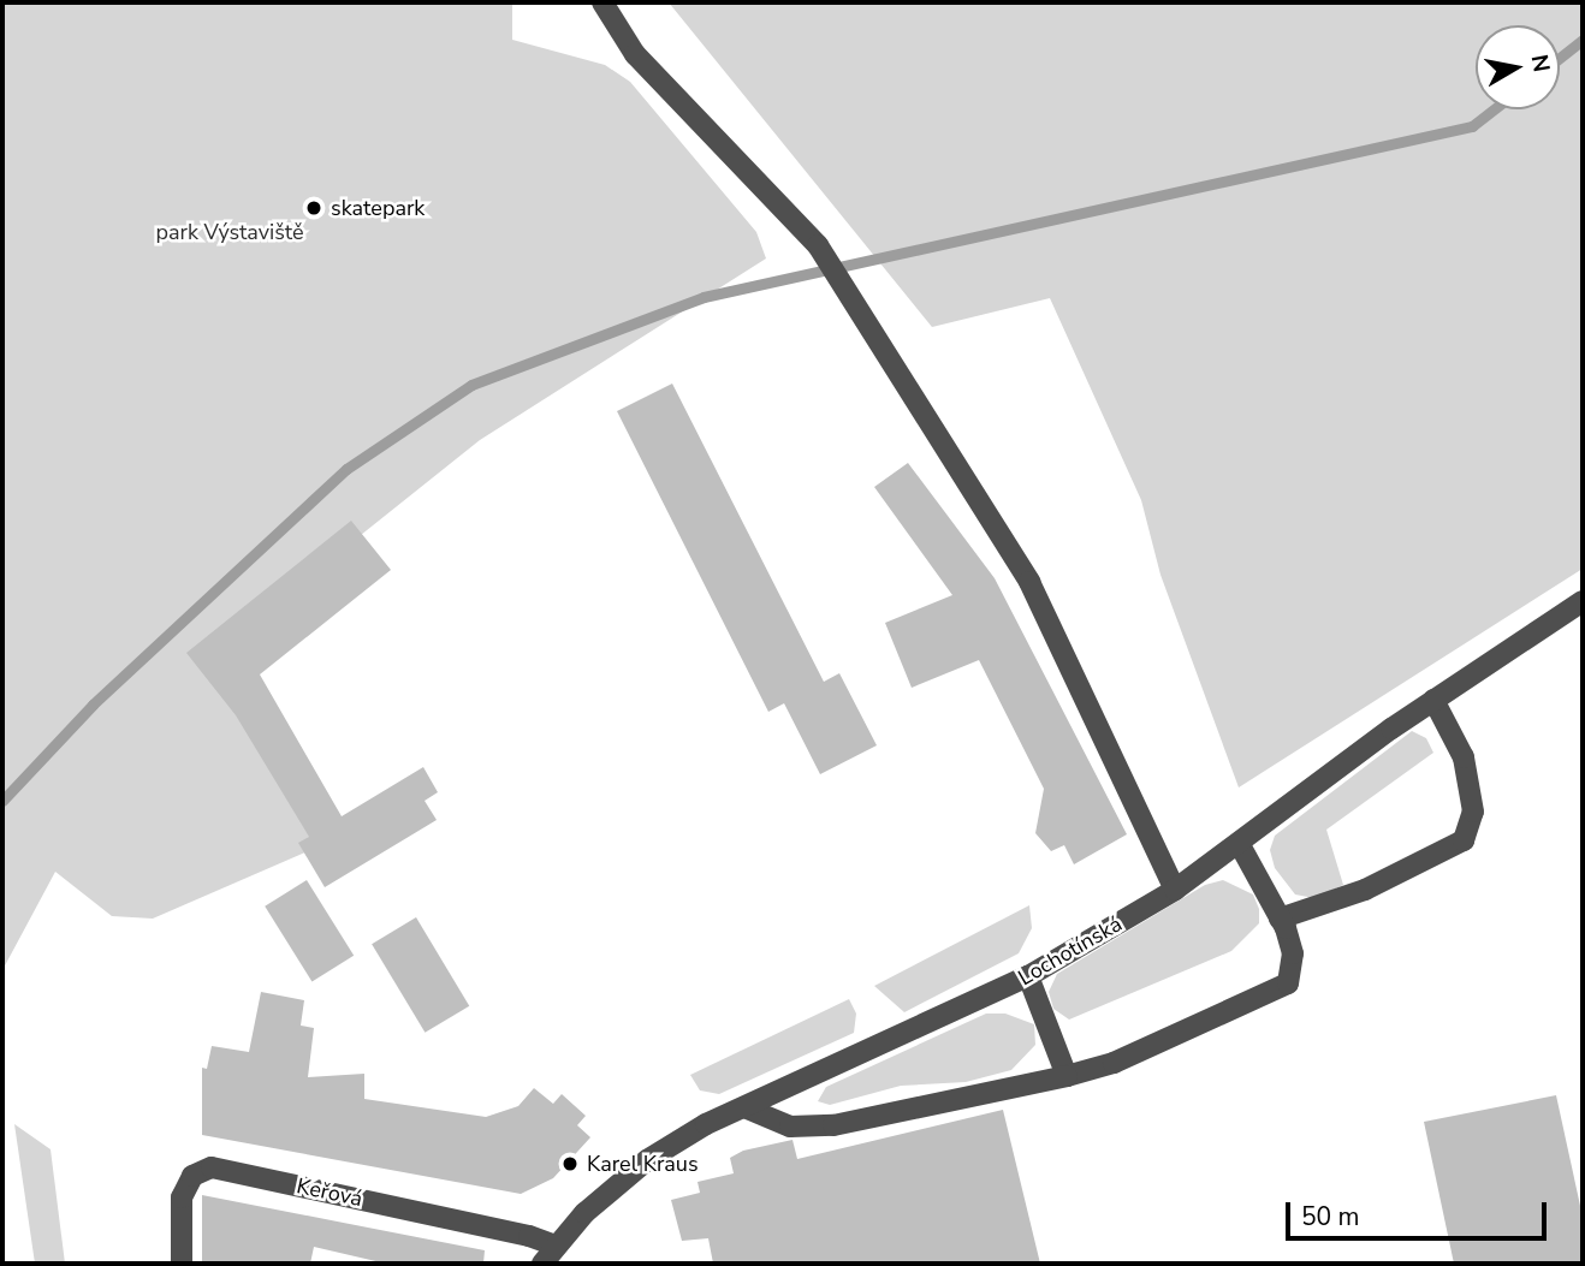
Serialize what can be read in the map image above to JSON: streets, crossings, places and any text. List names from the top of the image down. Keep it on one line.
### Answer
{"streets":{"street":["Lochotínská","Keřová"]},"crossings":[["Lochotínská","Keřová"]],"parks":["park Výstaviště"],"places":["skatepark","Karel Kraus"],"scale_bar":"50 m","north":"right"}
